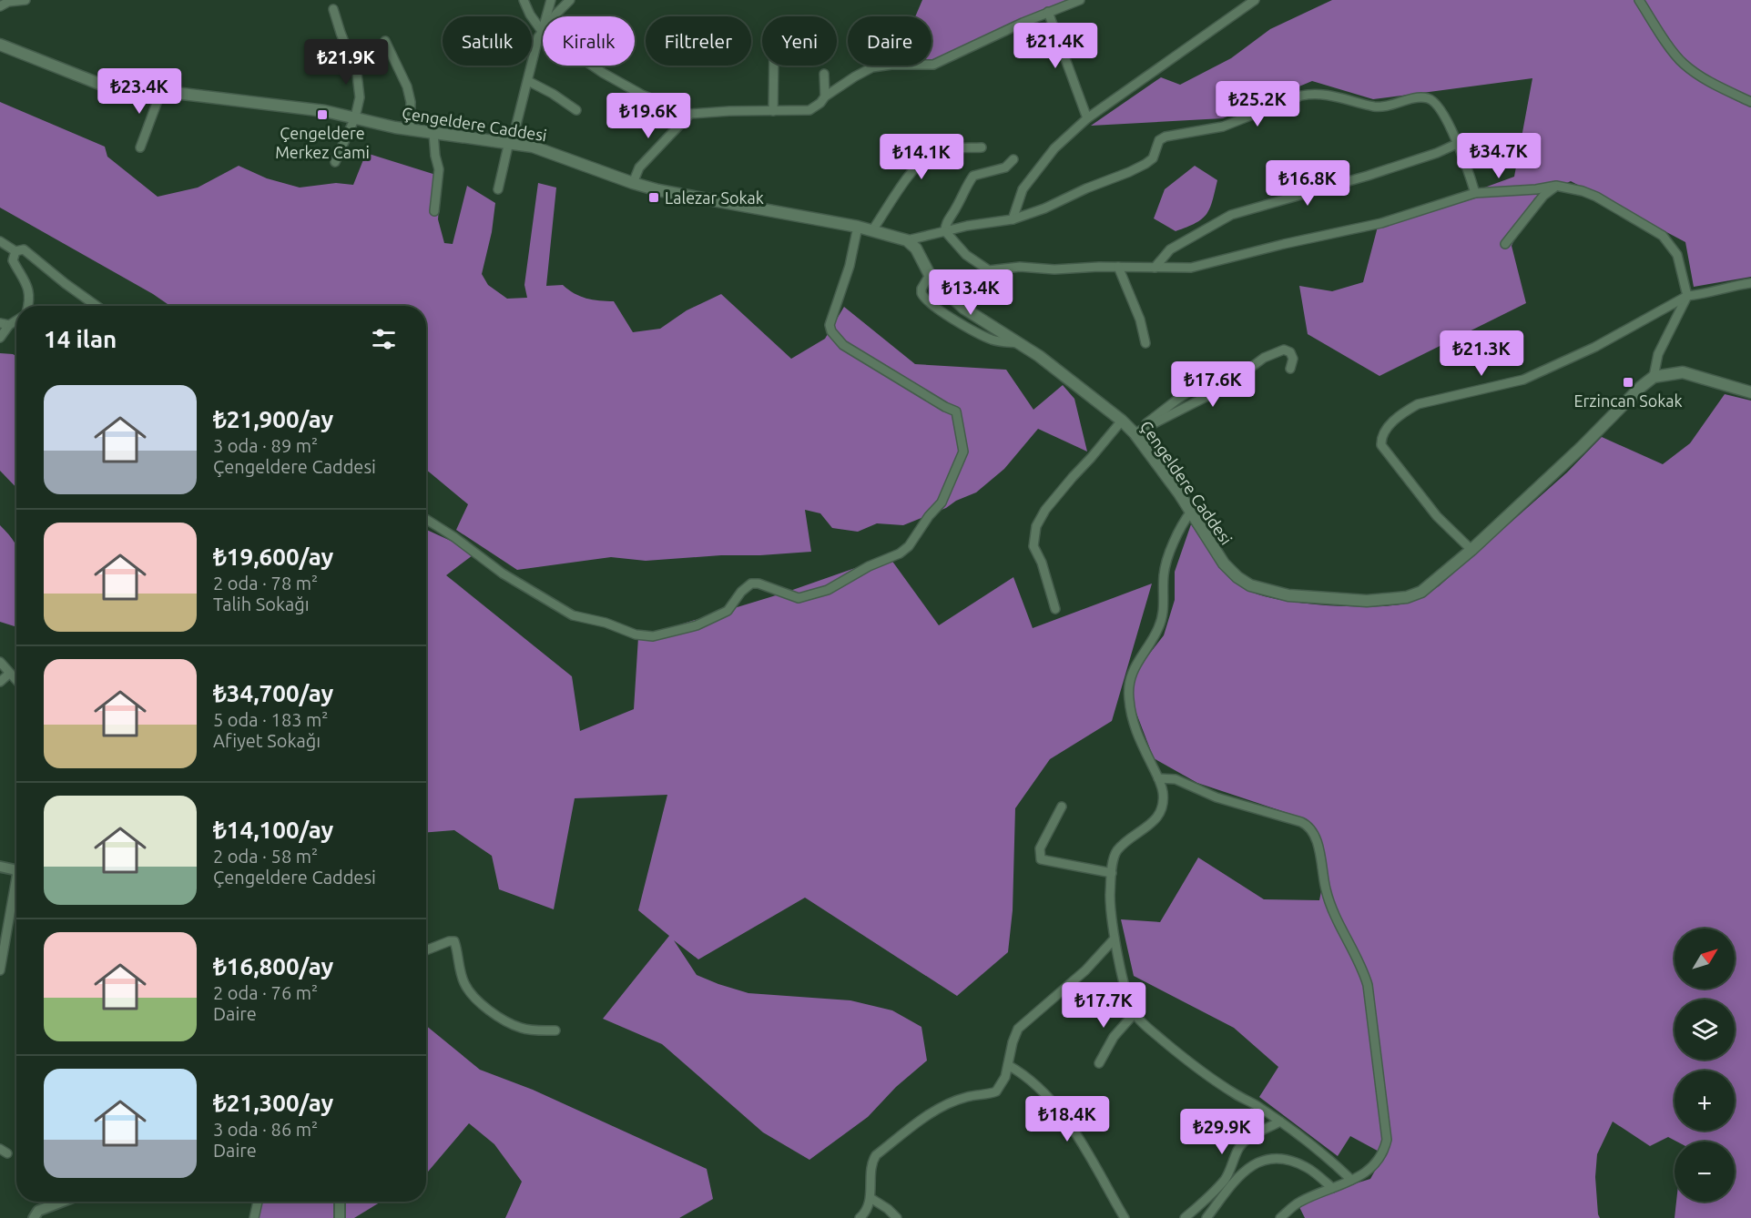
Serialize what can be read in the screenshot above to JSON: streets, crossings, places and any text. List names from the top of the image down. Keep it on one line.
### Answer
{"streets":{"main road":["Çengeldere Caddesi"]},"places":{"transit":["Çengeldere Merkez Cami","Lalezar Sokak","Erzincan Sokak"]},"north":"top right","page":{"chip":["Satılık","Kiralık","Filtreler","Yeni","Daire"],"price":["₺21.4K","₺21.9K","₺23.4K","₺25.2K","₺19.6K","₺34.7K","₺14.1K","₺16.8K","₺13.4K","₺21.3K","₺17.6K","₺17.7K","₺18.4K","₺29.9K"],"heading":"14 ilan","list":[{"name":"₺21,900/ay","note":"3 oda · 89 m² · Çengeldere Caddesi"},{"name":"₺19,600/ay","note":"2 oda · 78 m² · Talih Sokağı"},{"name":"₺34,700/ay","note":"5 oda · 183 m² · Afiyet Sokağı"},{"name":"₺14,100/ay","note":"2 oda · 58 m² · Çengeldere Caddesi"},{"name":"₺16,800/ay","note":"2 oda · 76 m² · Daire"},{"name":"₺21,300/ay","note":"3 oda · 86 m² · Daire"}],"map_buttons":["+","−"]}}
